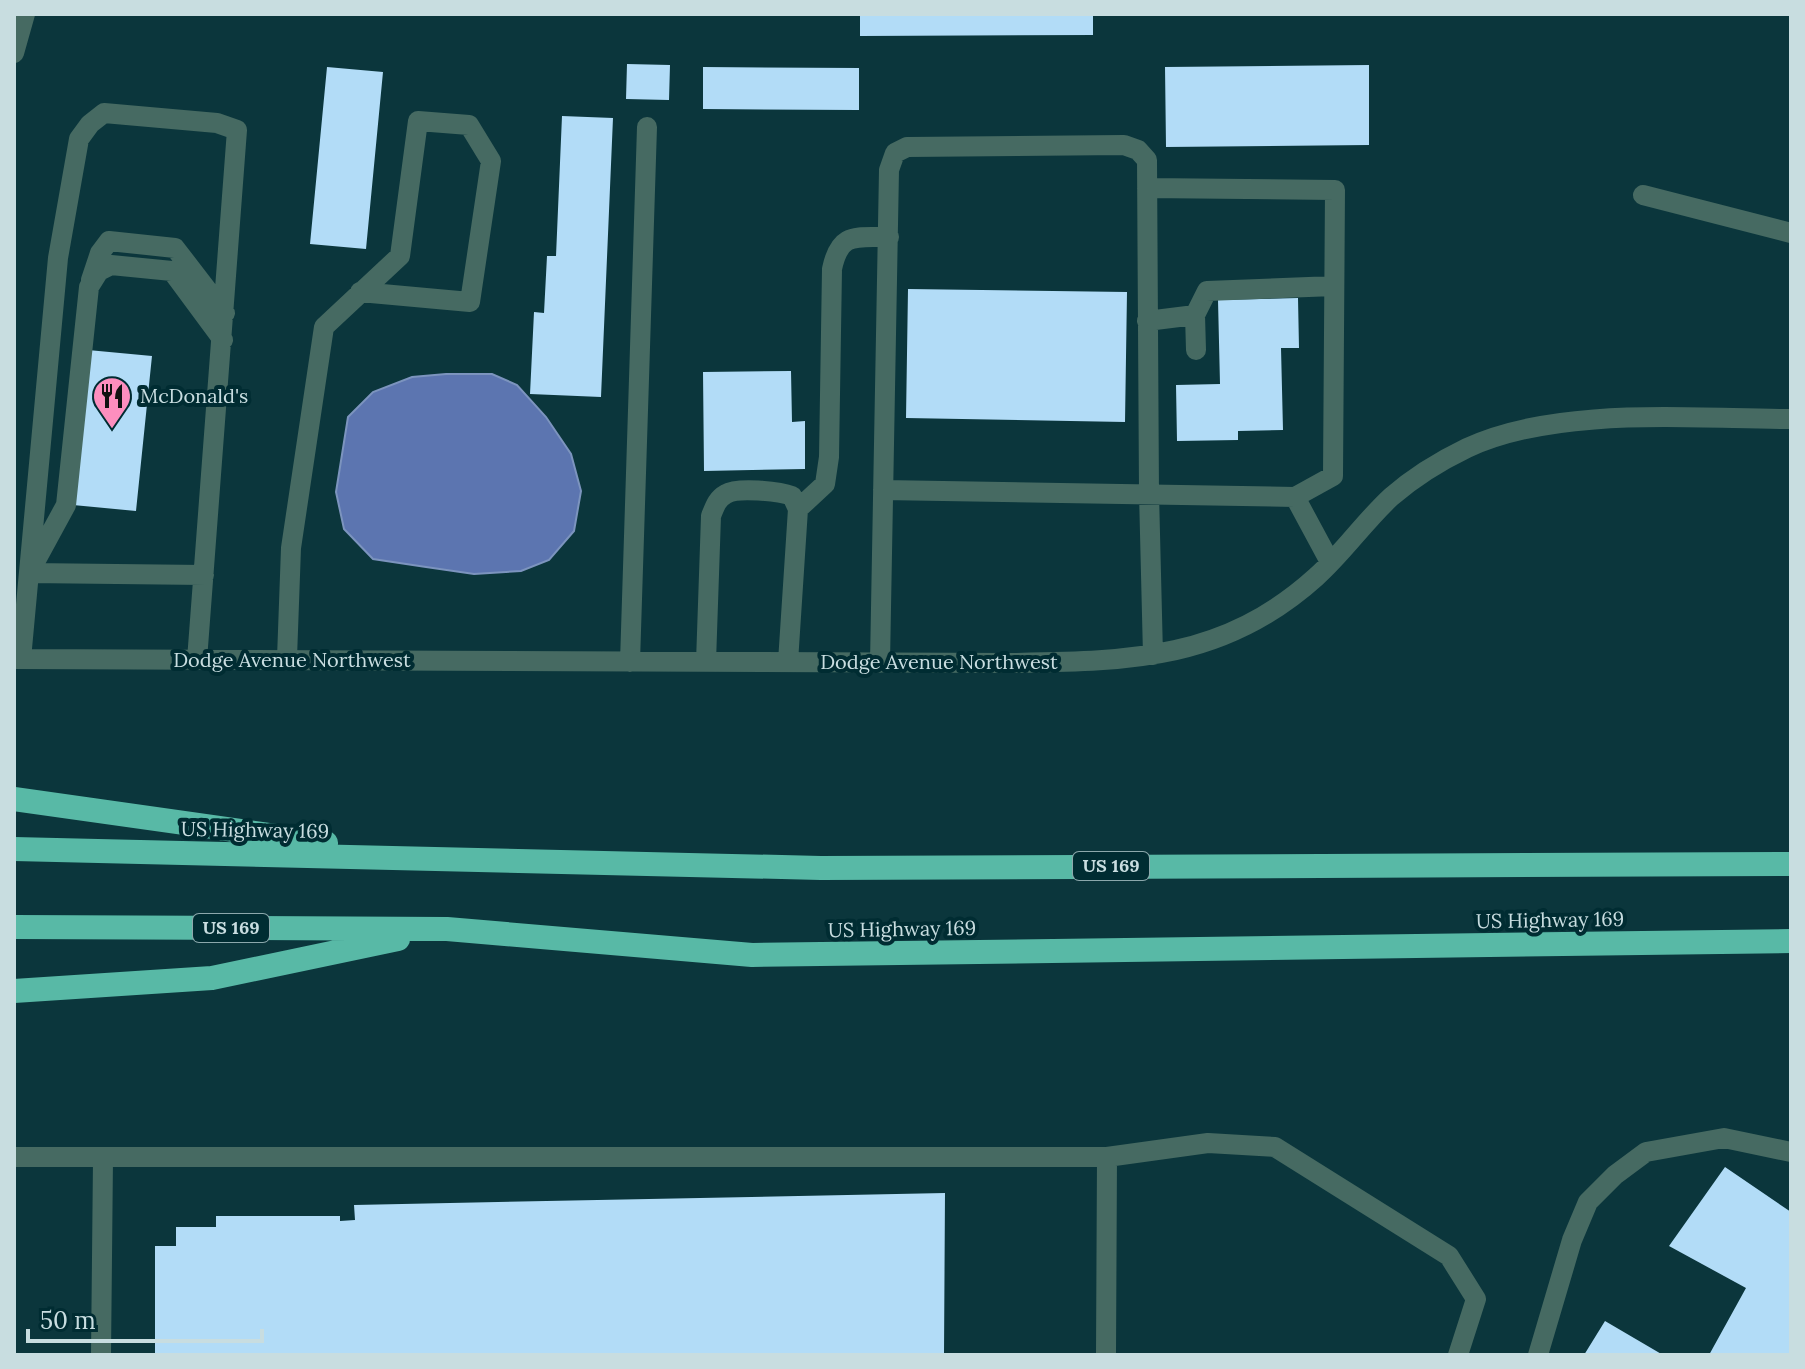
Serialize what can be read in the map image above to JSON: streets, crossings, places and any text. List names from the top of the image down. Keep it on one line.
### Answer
{"streets":{"highway":["US Highway 169","US 169"],"street":["Dodge Avenue Northwest"]},"places":{"restaurant":["McDonald's"]},"scale_bar":"50 m"}
